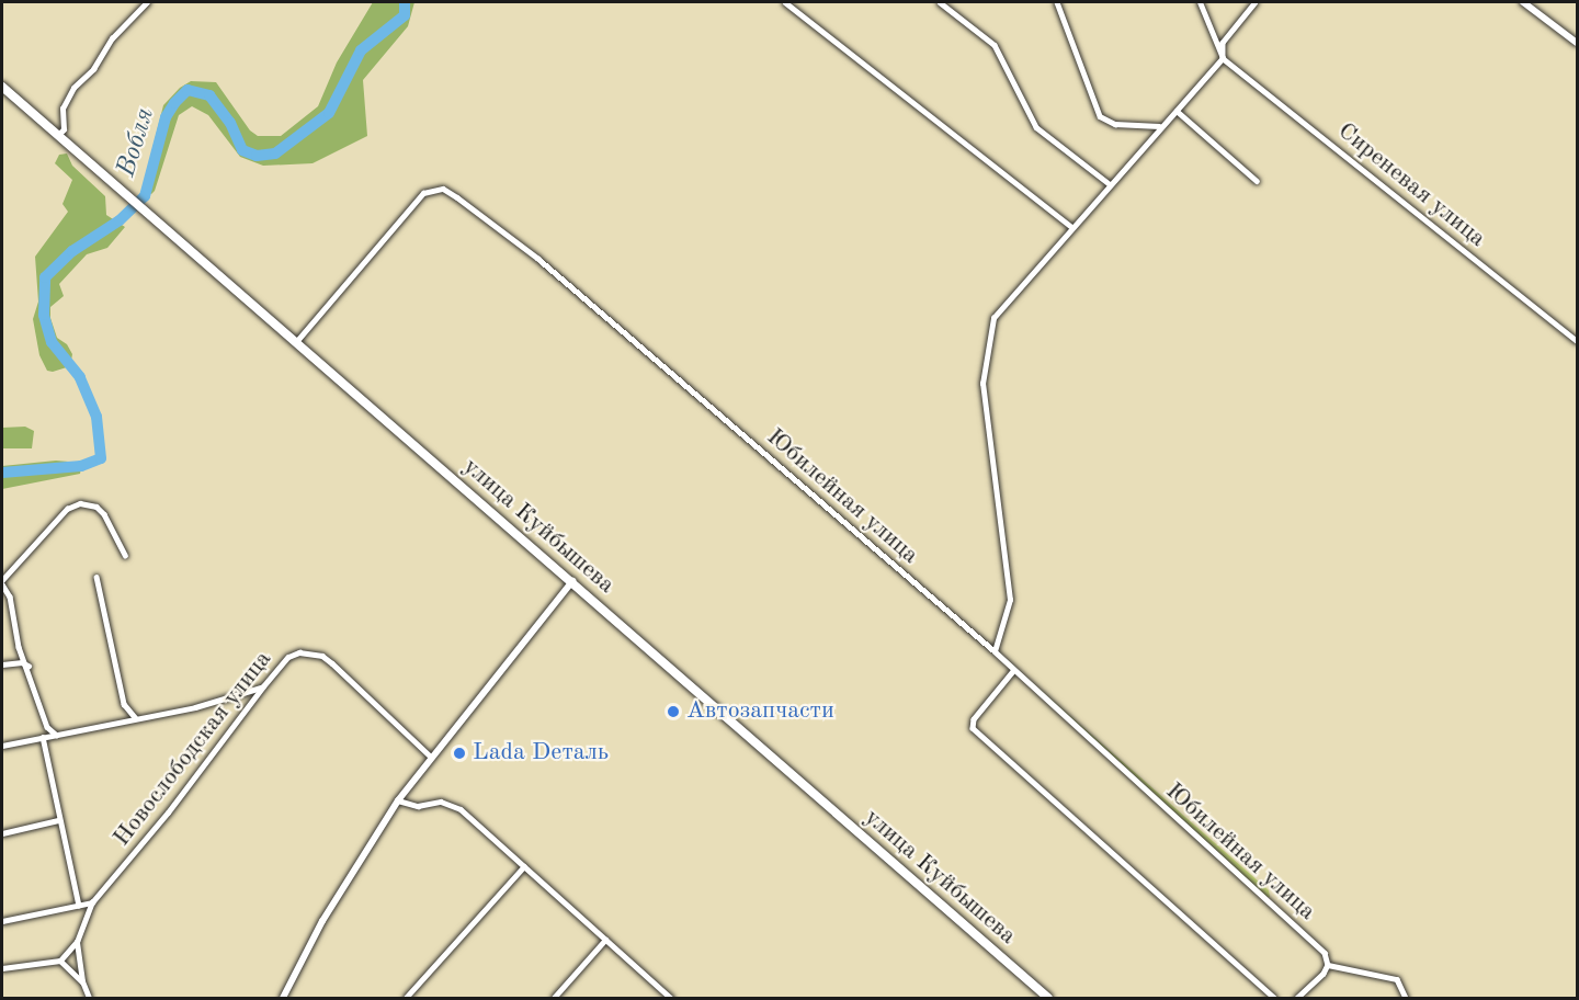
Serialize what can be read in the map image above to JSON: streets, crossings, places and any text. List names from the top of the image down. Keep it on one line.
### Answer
{"streets":{"highway":["улица Куйбышева"],"street":["Сиреневая улица","Юбилейная улица","Новослободская улица"]},"crossings":[["Юбилейная улица","улица Куйбышева"]],"water":["Вобля"],"places":["Автозапчасти","Lada Dеталь"]}
